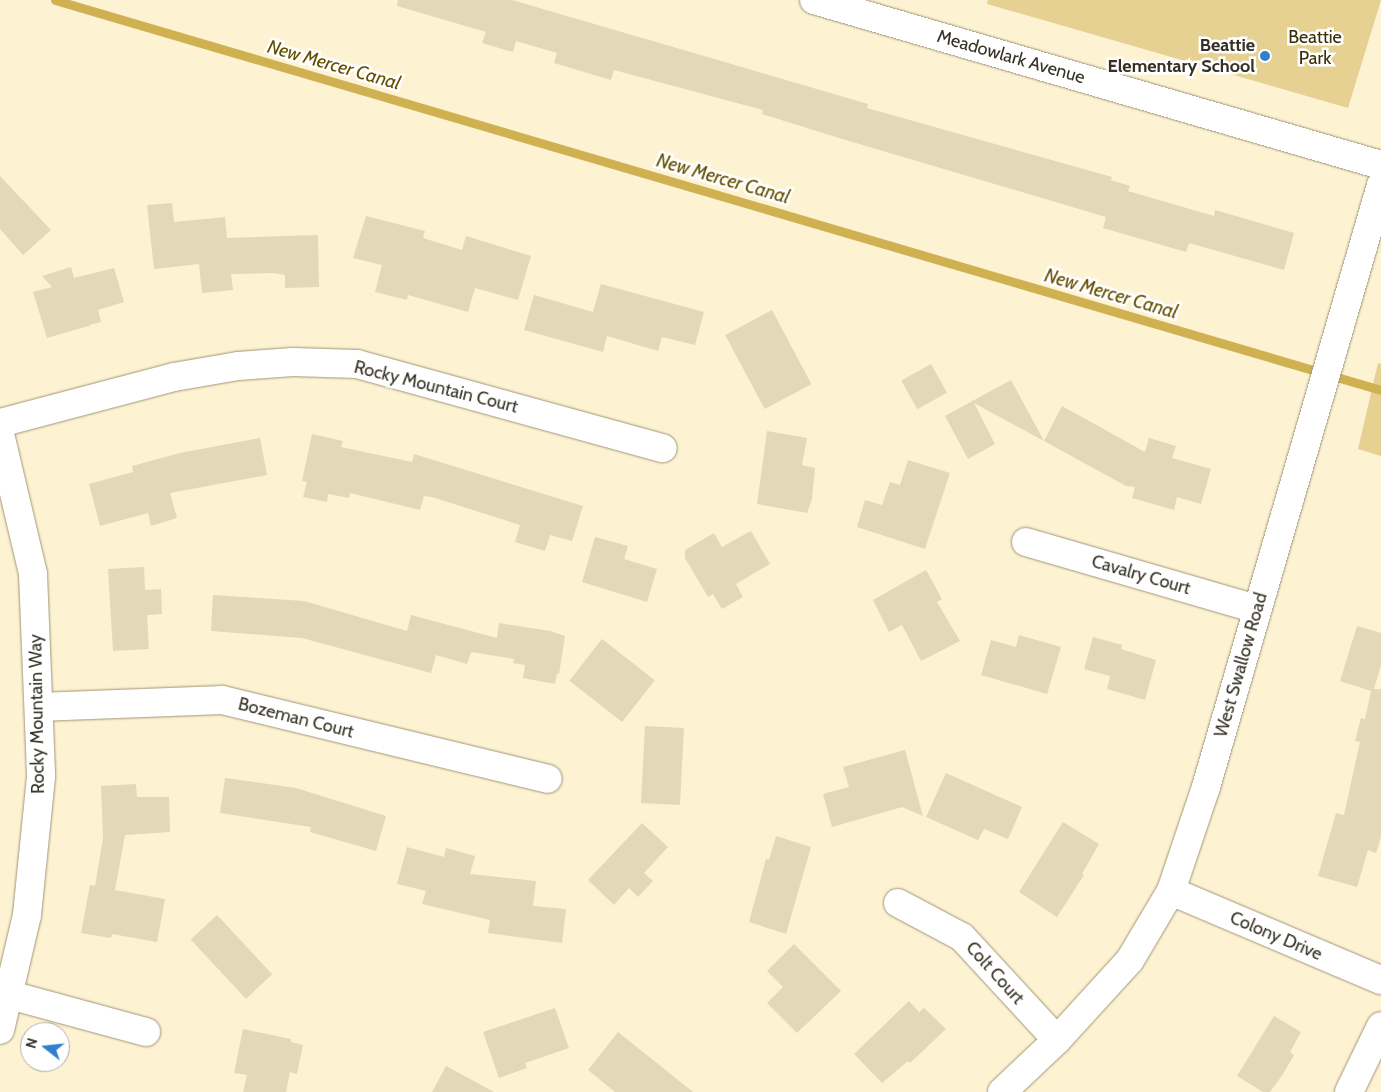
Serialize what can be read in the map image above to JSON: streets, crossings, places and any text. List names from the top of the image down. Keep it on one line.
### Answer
{"streets":{"street":["Meadowlark Avenue","Rocky Mountain Court","Cavalry Court","West Swallow Road","Rocky Mountain Way","Bozeman Court","Colony Drive","Colt Court"]},"crossings":[["Cavalry Court","West Swallow Road"],["West Swallow Road","Colony Drive"],["West Swallow Road","Colt Court"],["Rocky Mountain Way","Bozeman Court"]],"water":["New Mercer Canal"],"parks":["Beattie Park"],"places":["Beattie Elementary School"],"north":"left"}
